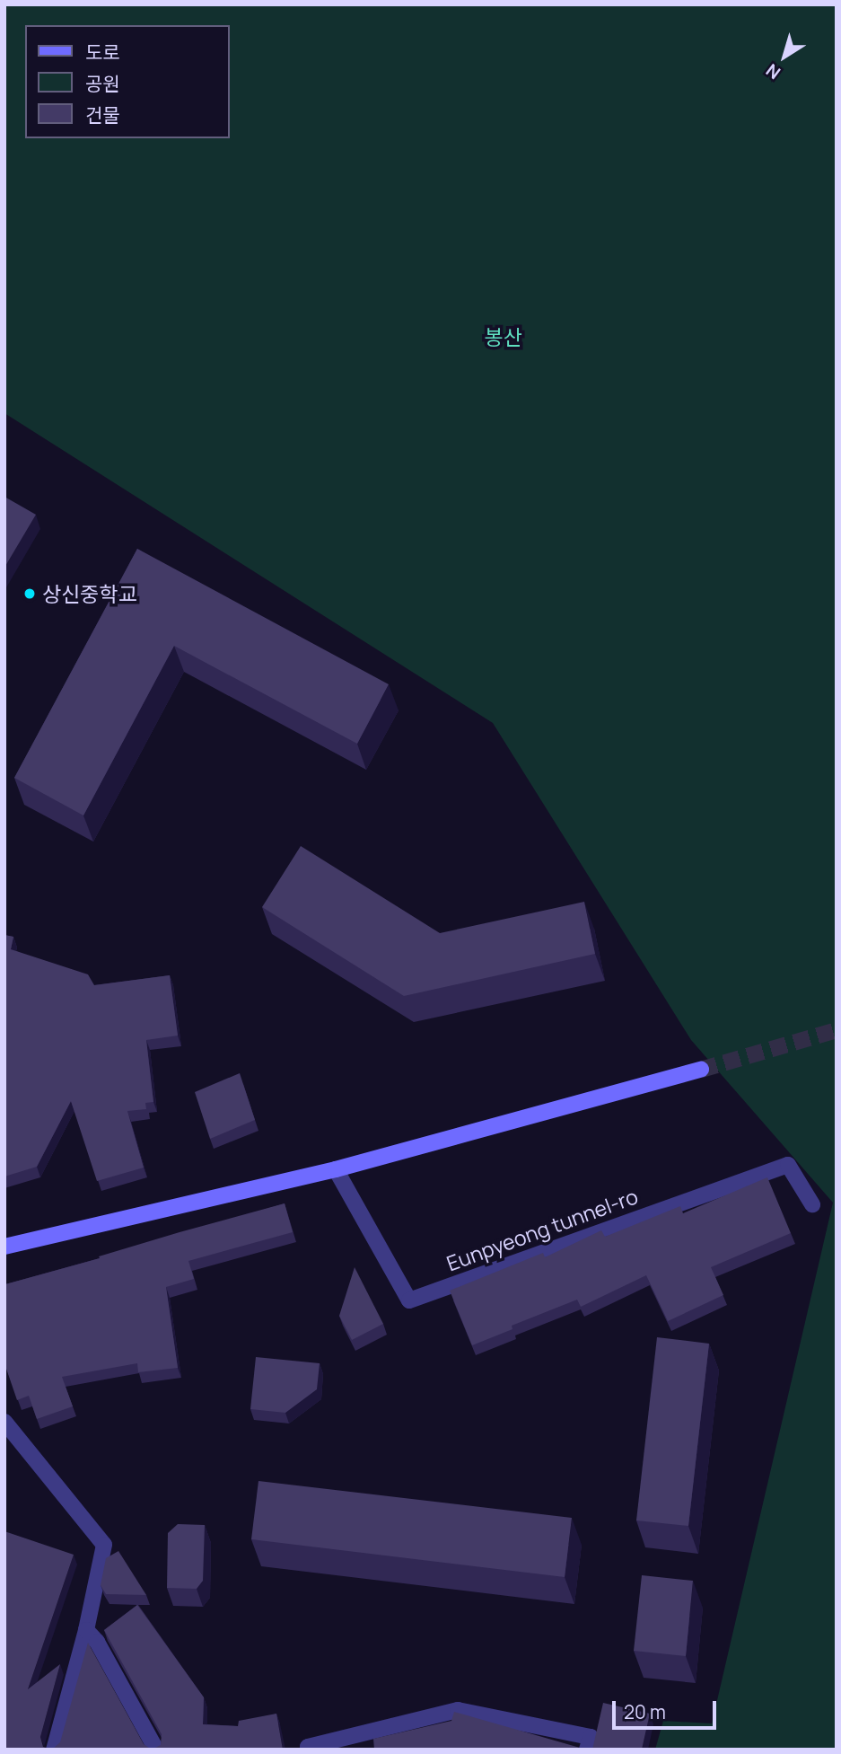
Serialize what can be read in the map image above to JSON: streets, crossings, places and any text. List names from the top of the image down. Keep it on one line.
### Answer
{"streets":{"street":["Eunpyeong tunnel-ro"]},"parks":["봉산"],"places":["상신중학교"],"legend":["도로","공원","건물"],"scale_bar":"20 m","north":"bottom left"}
